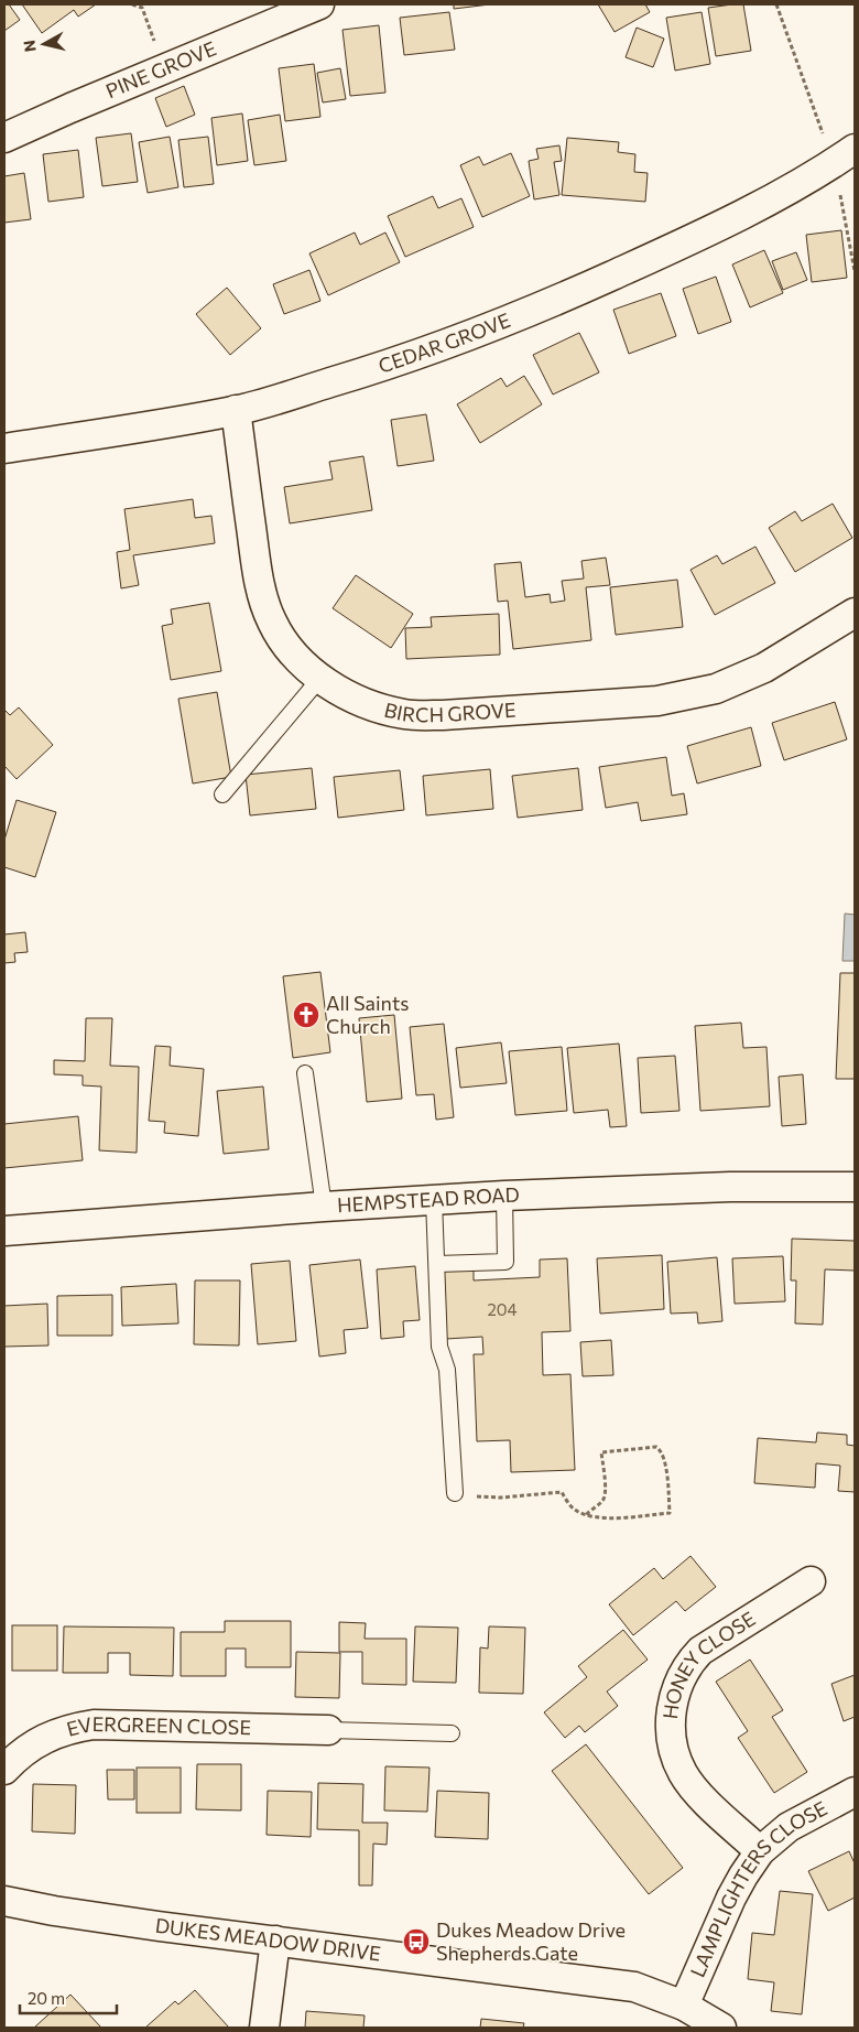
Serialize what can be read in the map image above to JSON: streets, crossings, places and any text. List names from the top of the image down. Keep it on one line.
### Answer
{"streets":{"street":["PINE GROVE","CEDAR GROVE","BIRCH GROVE","HEMPSTEAD ROAD","HONEY CLOSE","EVERGREEN CLOSE","LAMPLIGHTERS CLOSE","DUKES MEADOW DRIVE"]},"crossings":[["CEDAR GROVE","BIRCH GROVE"],["HONEY CLOSE","LAMPLIGHTERS CLOSE"],["LAMPLIGHTERS CLOSE","DUKES MEADOW DRIVE"]],"places":{"church":["All Saints Church"],"bus stop":["Dukes Meadow Drive Shepherds Gate"]},"house_numbers":["204"],"scale_bar":"20 m","north":"left"}
